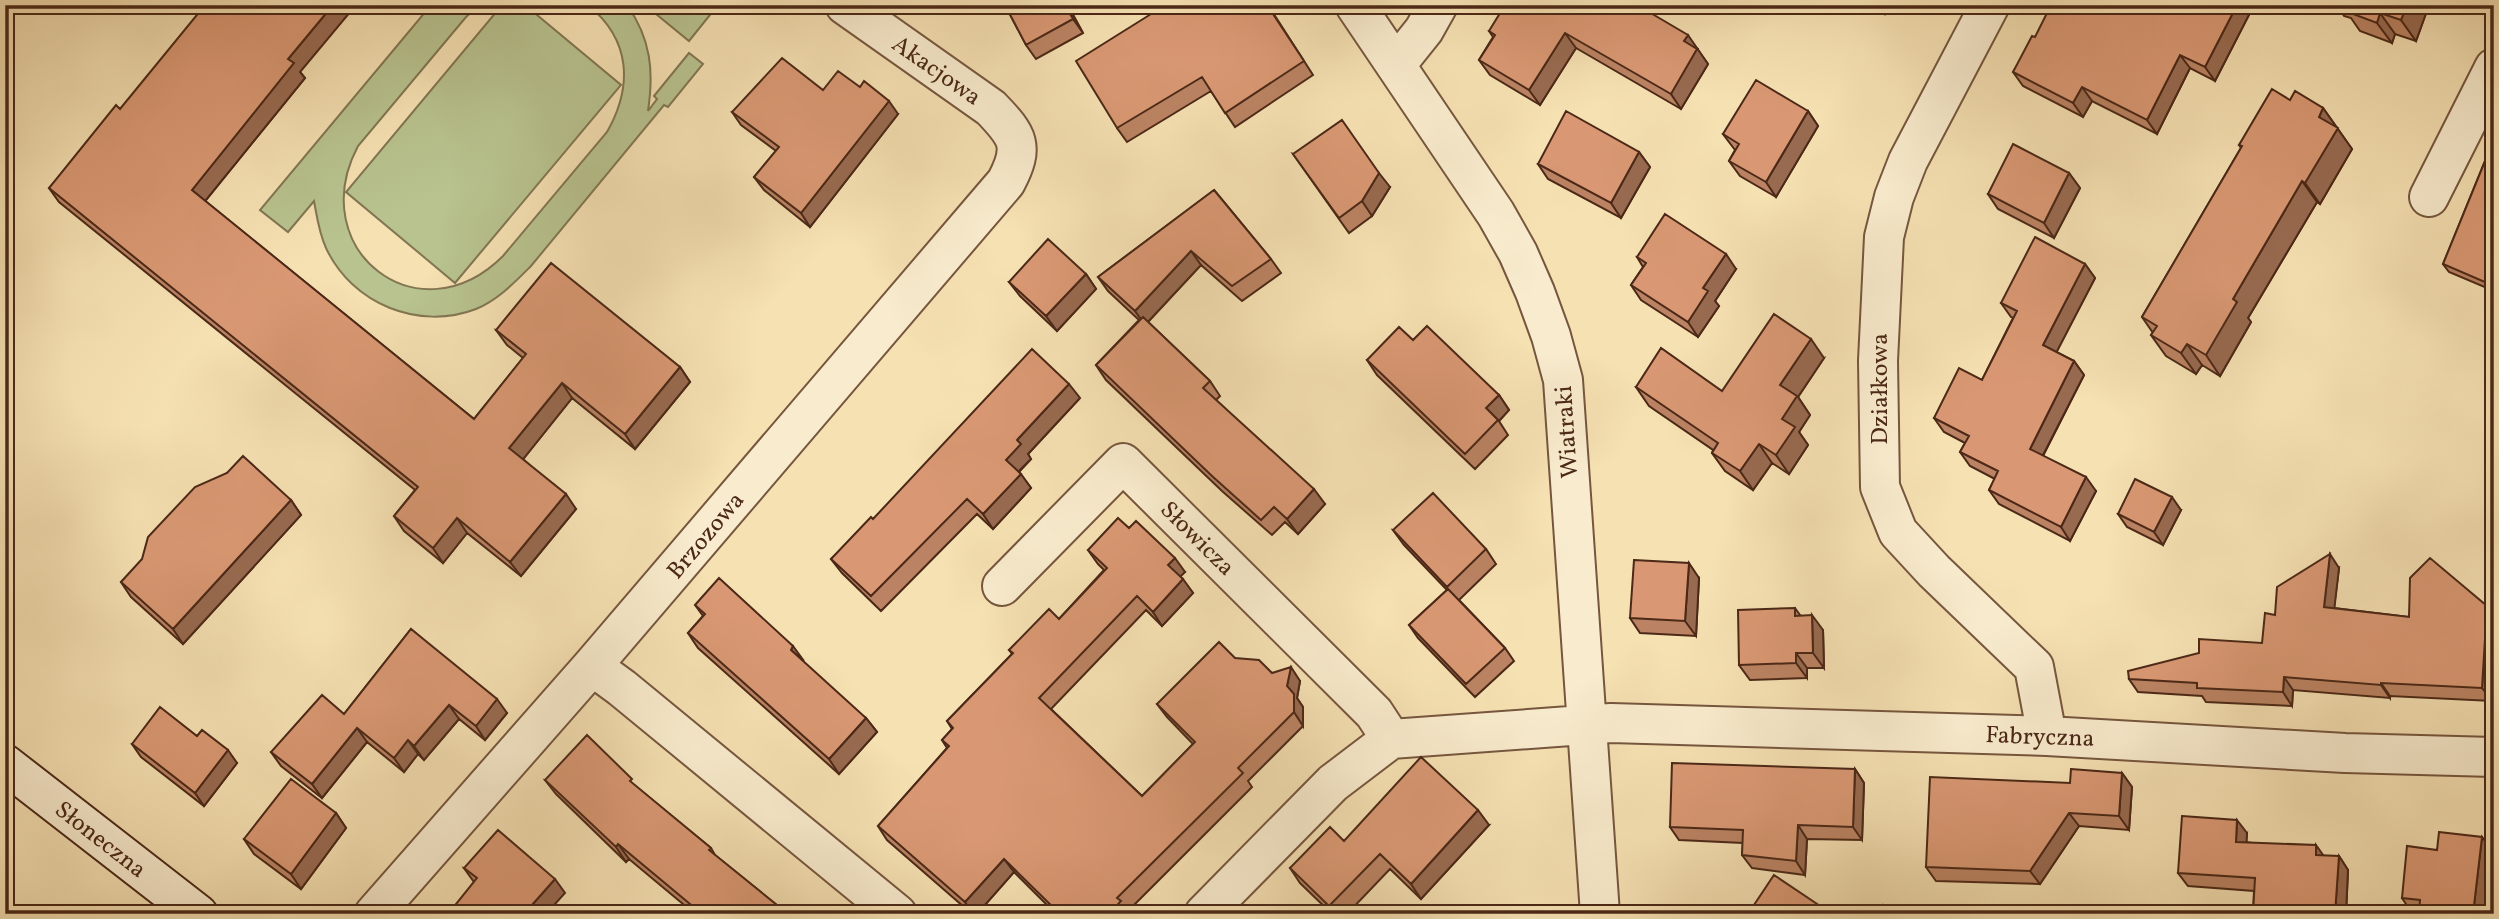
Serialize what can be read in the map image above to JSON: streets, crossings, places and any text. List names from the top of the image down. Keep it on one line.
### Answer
{"streets":{"street":["Akacjowa","Działkowa","Wiatraki","Brzozowa","Słowicza","Fabryczna","Słoneczna"]},"crossings":[["Akacjowa","Brzozowa"],["Działkowa","Fabryczna"],["Wiatraki","Fabryczna"]]}
